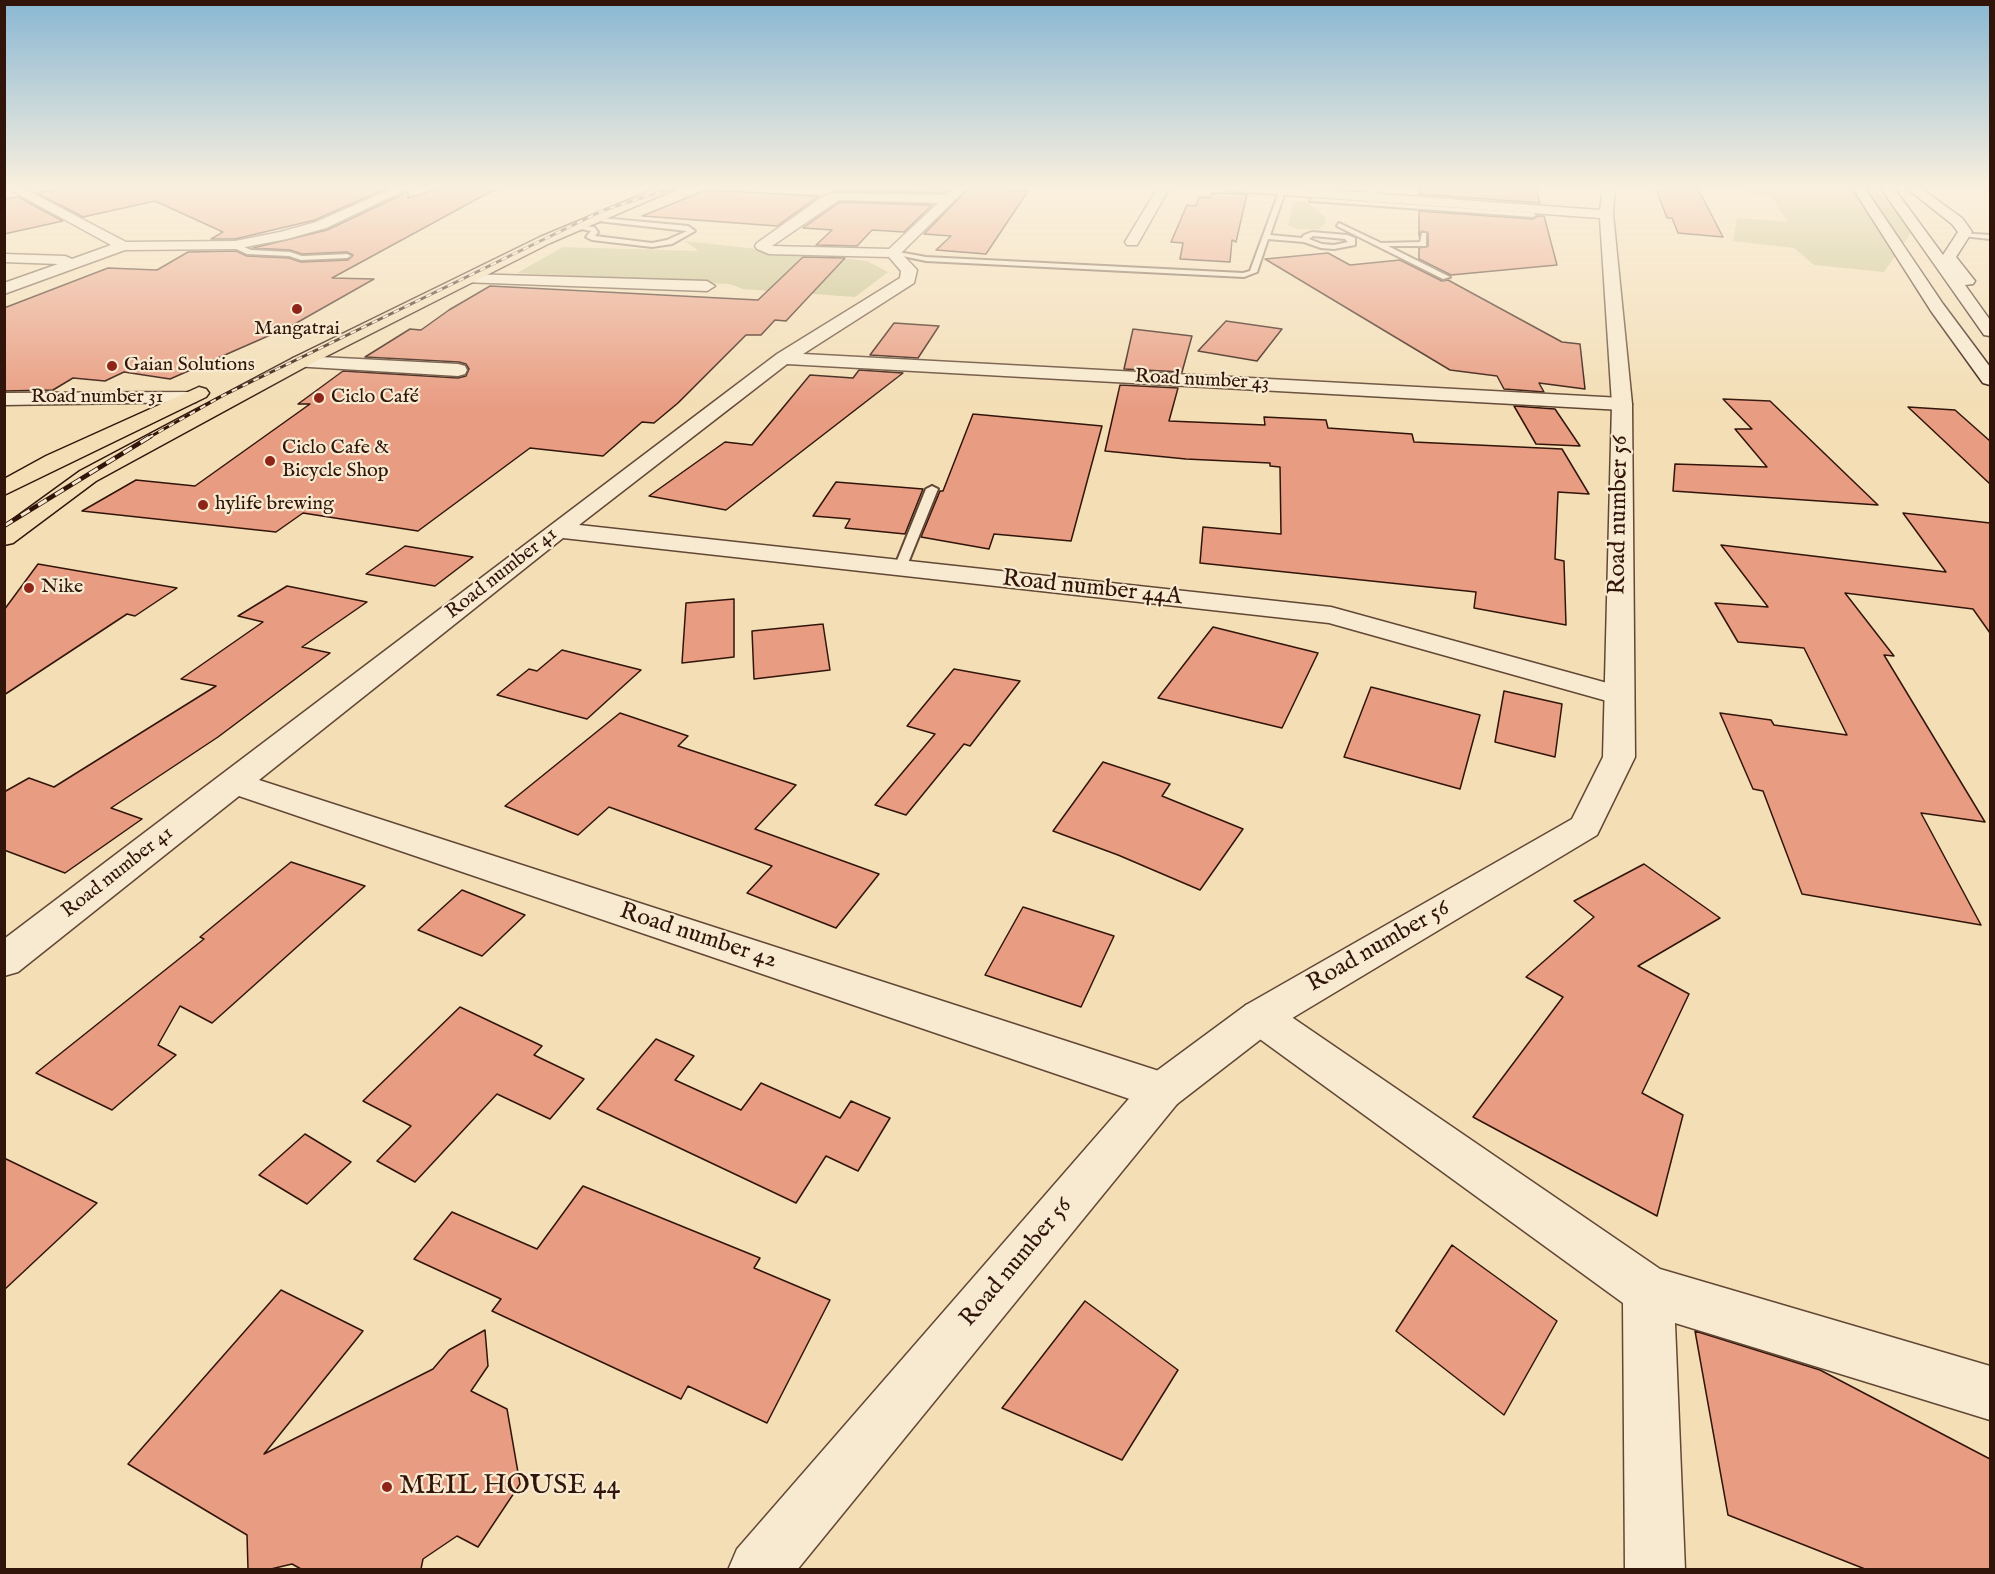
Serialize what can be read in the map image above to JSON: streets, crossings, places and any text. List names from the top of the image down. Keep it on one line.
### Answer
{"streets":{"street":["Road number 43","Road number 31","Road number 56","Road number 41","Road number 44A","Road number 42"]},"crossings":[["Road number 43","Road number 56"],["Road number 43","Road number 41"],["Road number 56","Road number 44A"],["Road number 56","Road number 42"],["Road number 41","Road number 44A"],["Road number 41","Road number 42"]],"places":["Mangatrai","Gaian Solutions","Ciclo Café","Ciclo Cafe & Bicycle Shop","hylife brewing","Nike","MEIL HOUSE 44"]}
